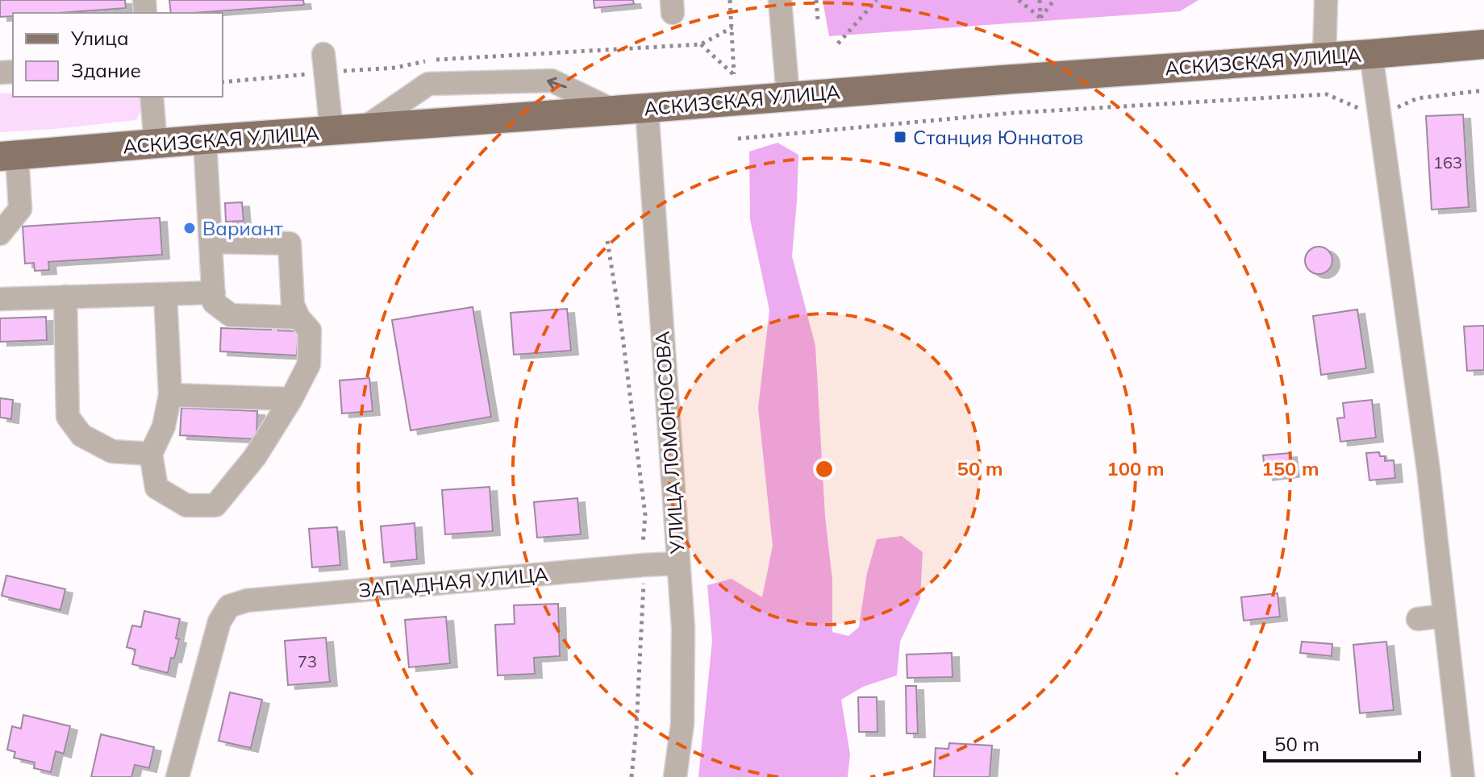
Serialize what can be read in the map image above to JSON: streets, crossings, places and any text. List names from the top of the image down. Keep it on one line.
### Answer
{"streets":{"main road":["АСКИЗСКАЯ УЛИЦА"],"street":["УЛИЦА ЛОМОНОСОВА","ЗАПАДНАЯ УЛИЦА"]},"crossings":[["АСКИЗСКАЯ УЛИЦА","УЛИЦА ЛОМОНОСОВА"],["УЛИЦА ЛОМОНОСОВА","ЗАПАДНАЯ УЛИЦА"]],"places":{"transit":["Станция Юннатов"],"other":["Вариант"]},"house_numbers":["163","73"],"legend":["Улица","Здание"],"scale_bar":"50 m","rings":["50 m","100 m","150 m"]}
